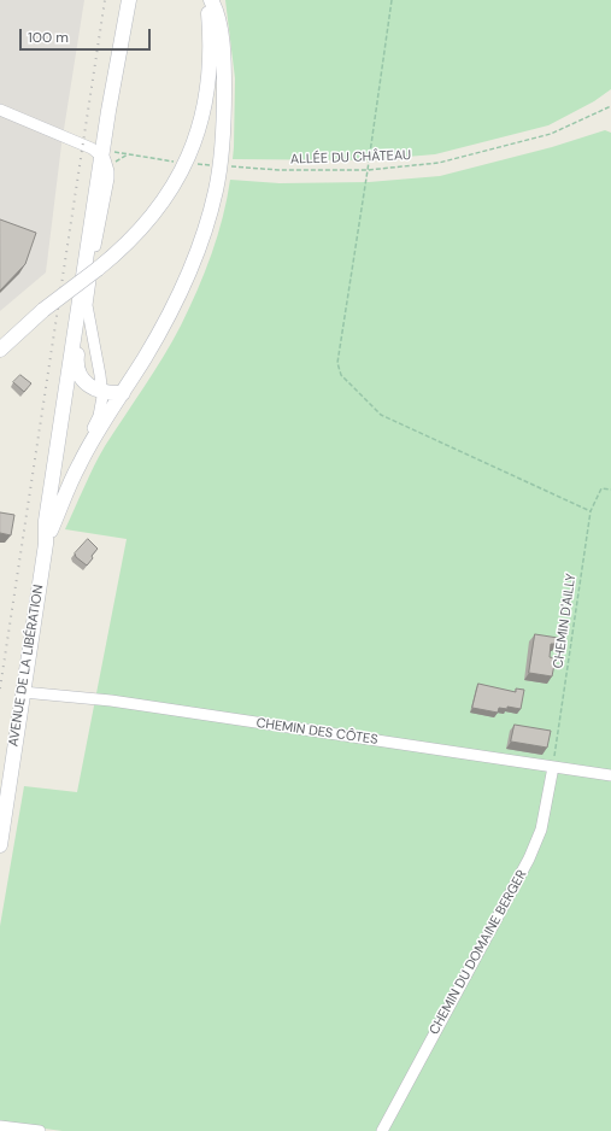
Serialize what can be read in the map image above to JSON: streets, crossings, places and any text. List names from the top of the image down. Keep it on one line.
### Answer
{"streets":{"street":["AVENUE DE LA LIBÉRATION","CHEMIN DES CÔTES","CHEMIN DU DOMAINE BERGER"],"path":["ALLÉE DU CHÂTEAU","CHEMIN D'AILLY"]},"crossings":[["CHEMIN D'AILLY","CHEMIN DES CÔTES"],["CHEMIN D'AILLY","CHEMIN DU DOMAINE BERGER"],["AVENUE DE LA LIBÉRATION","CHEMIN DES CÔTES"],["CHEMIN DES CÔTES","CHEMIN DU DOMAINE BERGER"]],"scale_bar":"100 m"}
